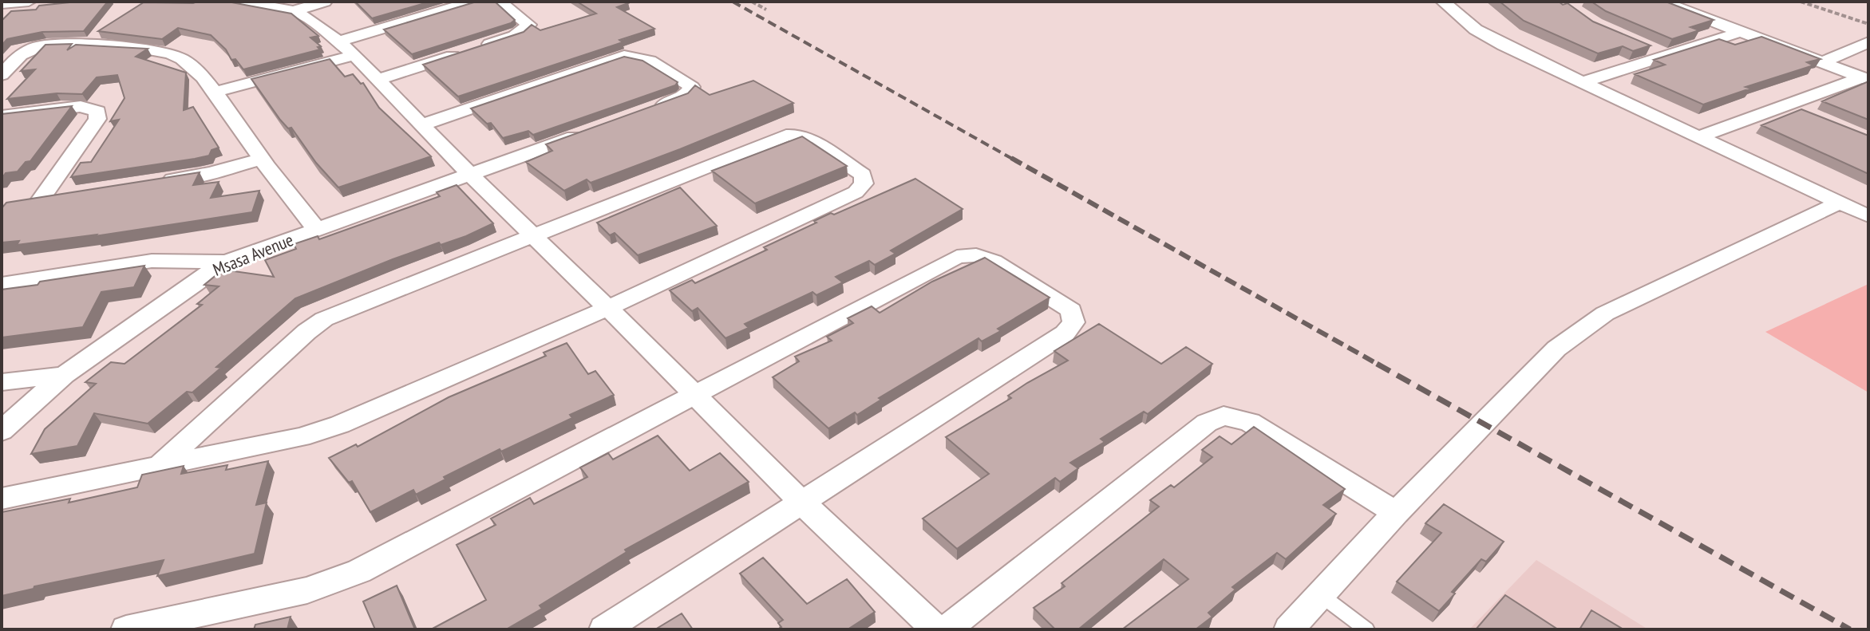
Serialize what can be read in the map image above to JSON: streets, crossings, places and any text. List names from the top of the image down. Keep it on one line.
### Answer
{"streets":{"street":["Msasa Avenue"]}}
